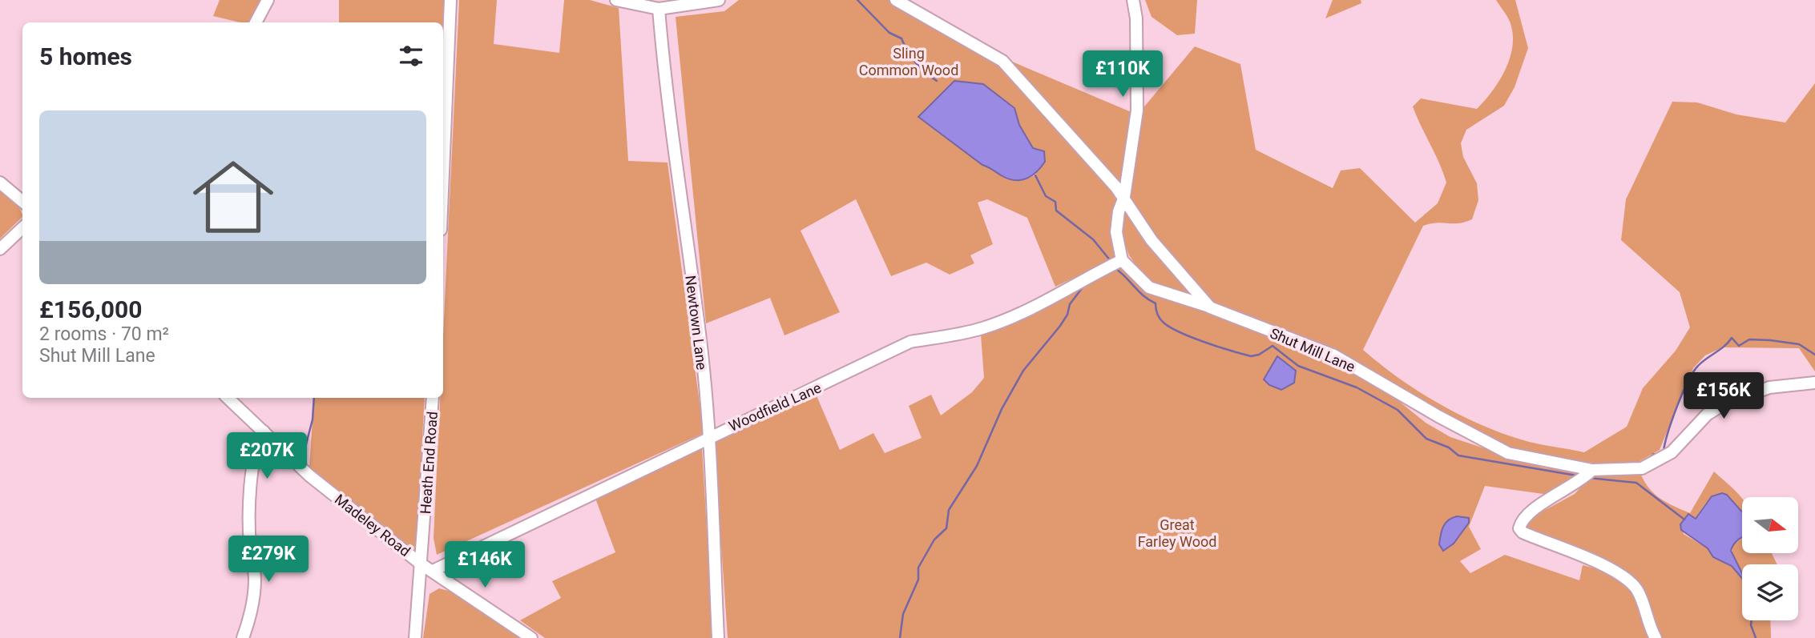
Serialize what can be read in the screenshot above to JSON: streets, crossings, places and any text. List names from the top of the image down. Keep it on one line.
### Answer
{"streets":{"street":["Newtown Lane","Shut Mill Lane","Woodfield Lane","Heath End Road","Madeley Road"]},"crossings":[["Newtown Lane","Woodfield Lane"],["Woodfield Lane","Madeley Road"],["Heath End Road","Madeley Road"]],"parks":["Sling Common Wood","Great Farley Wood"],"north":"right","page":{"heading":"5 homes","price":["£110K","£156K","£207K","£279K","£146K"],"list":[{"name":"£156,000","note":"2 rooms · 70 m² · Shut Mill Lane"}]}}
